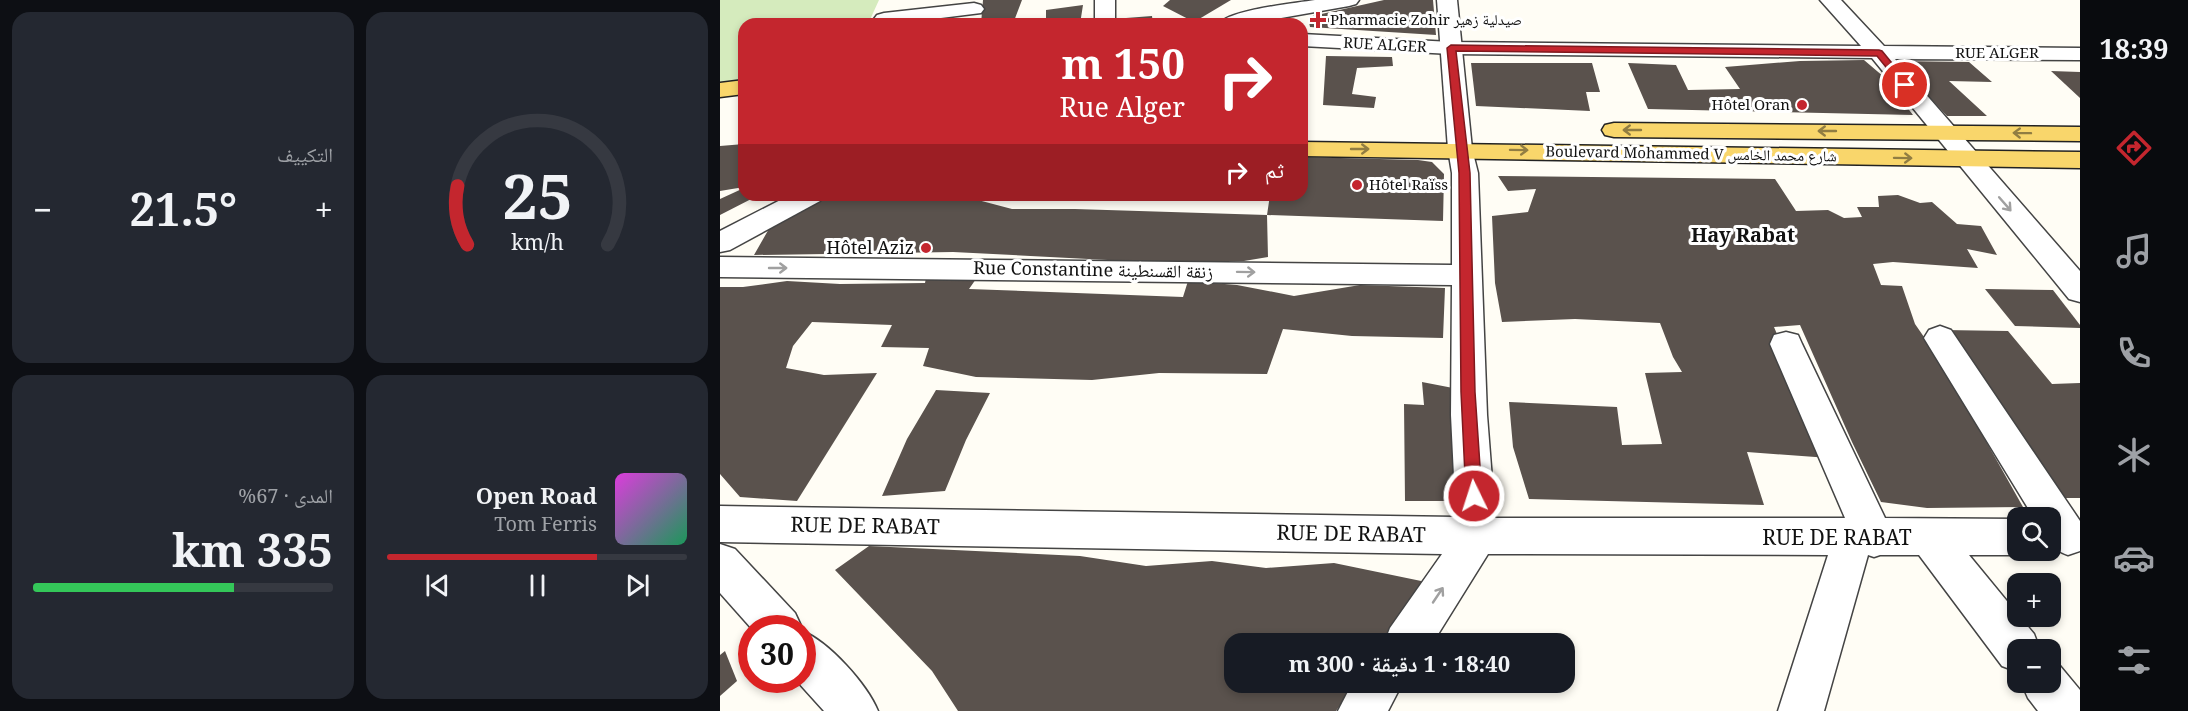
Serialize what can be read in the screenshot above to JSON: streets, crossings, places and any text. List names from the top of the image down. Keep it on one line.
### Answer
{"streets":{"main road":["Boulevard Mohammed V شارع محمد الخامس"],"street":["RUE ALGER","Rue Constantine زنقة القسنطينة","RUE DE RABAT"]},"one_way":["Rue Constantine زنقة القسنطينة"],"districts":["Hay Rabat"],"places":{"health":["Pharmacie Zohir صيدلية زهير"],"other":["Hôtel Oran","Hôtel Raïss","Hôtel Aziz"]},"page":{"tabs":"18:39","tile":["التكييف",["المدى · 67%","335 km"]],"turn":["150 m","Rue Alger"],"then":"ثم","heat":["−","21.5°","+"],"song":["Open Road","Tom Ferris"],"map_buttons":["+","−"],"limit":"30","trip":"18:40 · 1 دقيقة · 300 m","gauge":["25","km/h"]}}
